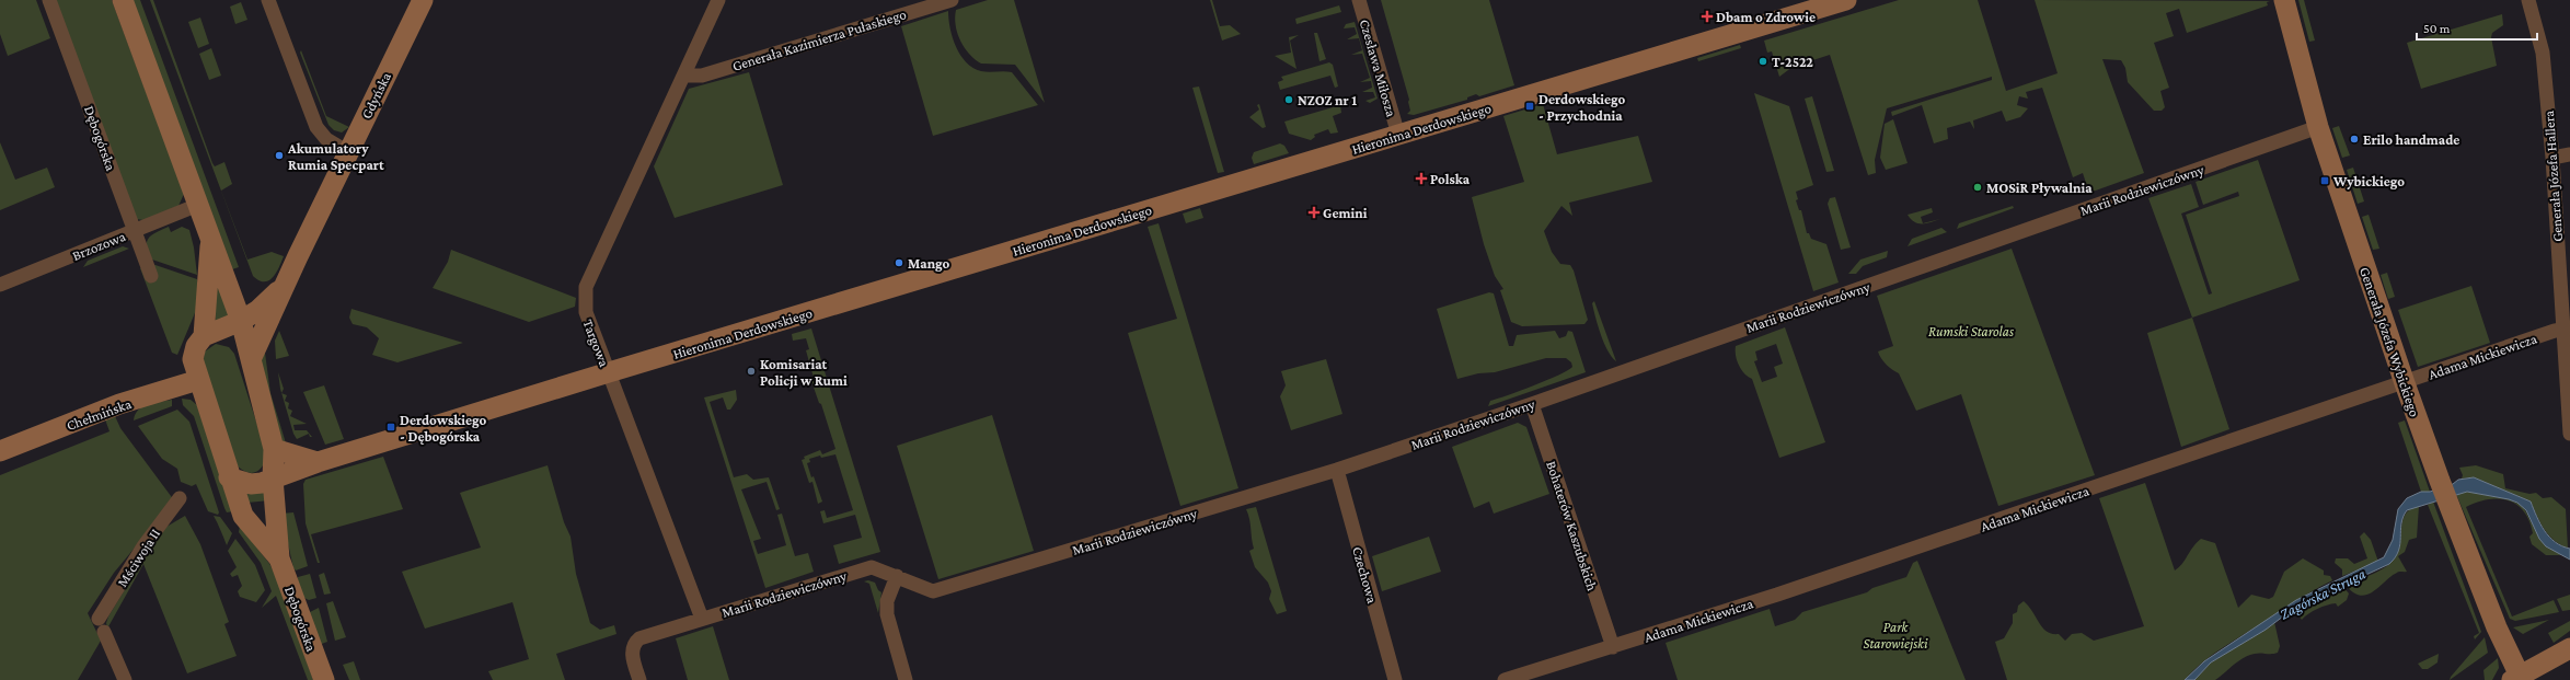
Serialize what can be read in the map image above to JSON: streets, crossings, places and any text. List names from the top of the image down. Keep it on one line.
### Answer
{"streets":{"street":["Generała Kazimierza Pułaskiego","Czesława Miłosza","Gdyńska","Hieronima Derdowskiego","Dębogórska","Generała Józefa Hallera","Marii Rodziewiczówny","Brzozowa","Generała Józefa Wybickiego","Targowa","Adama Mickiewicza","Chełmińska","Bohaterów Kaszubskich","Mściwoja II","Czechowa"]},"crossings":[["Generała Kazimierza Pułaskiego","Targowa"],["Czesława Miłosza","Hieronima Derdowskiego"],["Gdyńska","Dębogórska"],["Hieronima Derdowskiego","Dębogórska"],["Hieronima Derdowskiego","Targowa"],["Dębogórska","Brzozowa"],["Dębogórska","Chełmińska"],["Generała Józefa Hallera","Adama Mickiewicza"],["Marii Rodziewiczówny","Generała Józefa Wybickiego"],["Marii Rodziewiczówny","Targowa"],["Marii Rodziewiczówny","Bohaterów Kaszubskich"],["Marii Rodziewiczówny","Czechowa"],["Generała Józefa Wybickiego","Adama Mickiewicza"],["Adama Mickiewicza","Bohaterów Kaszubskich"]],"water":["Zagórska Struga"],"parks":["Rumski Starolas","Park Starowiejski"],"places":{"health":["Dbam o Zdrowie","Polska","Gemini"],"other":["T-2522","NZOZ nr 1","Erilo handmade","Akumulatory Rumia Specpart","MOSiR Pływalnia","Mango","Komisariat Policji w Rumi"],"transit":["Derdowskiego - Przychodnia","Wybickiego","Derdowskiego - Dębogórska"]},"scale_bar":"50 m"}
